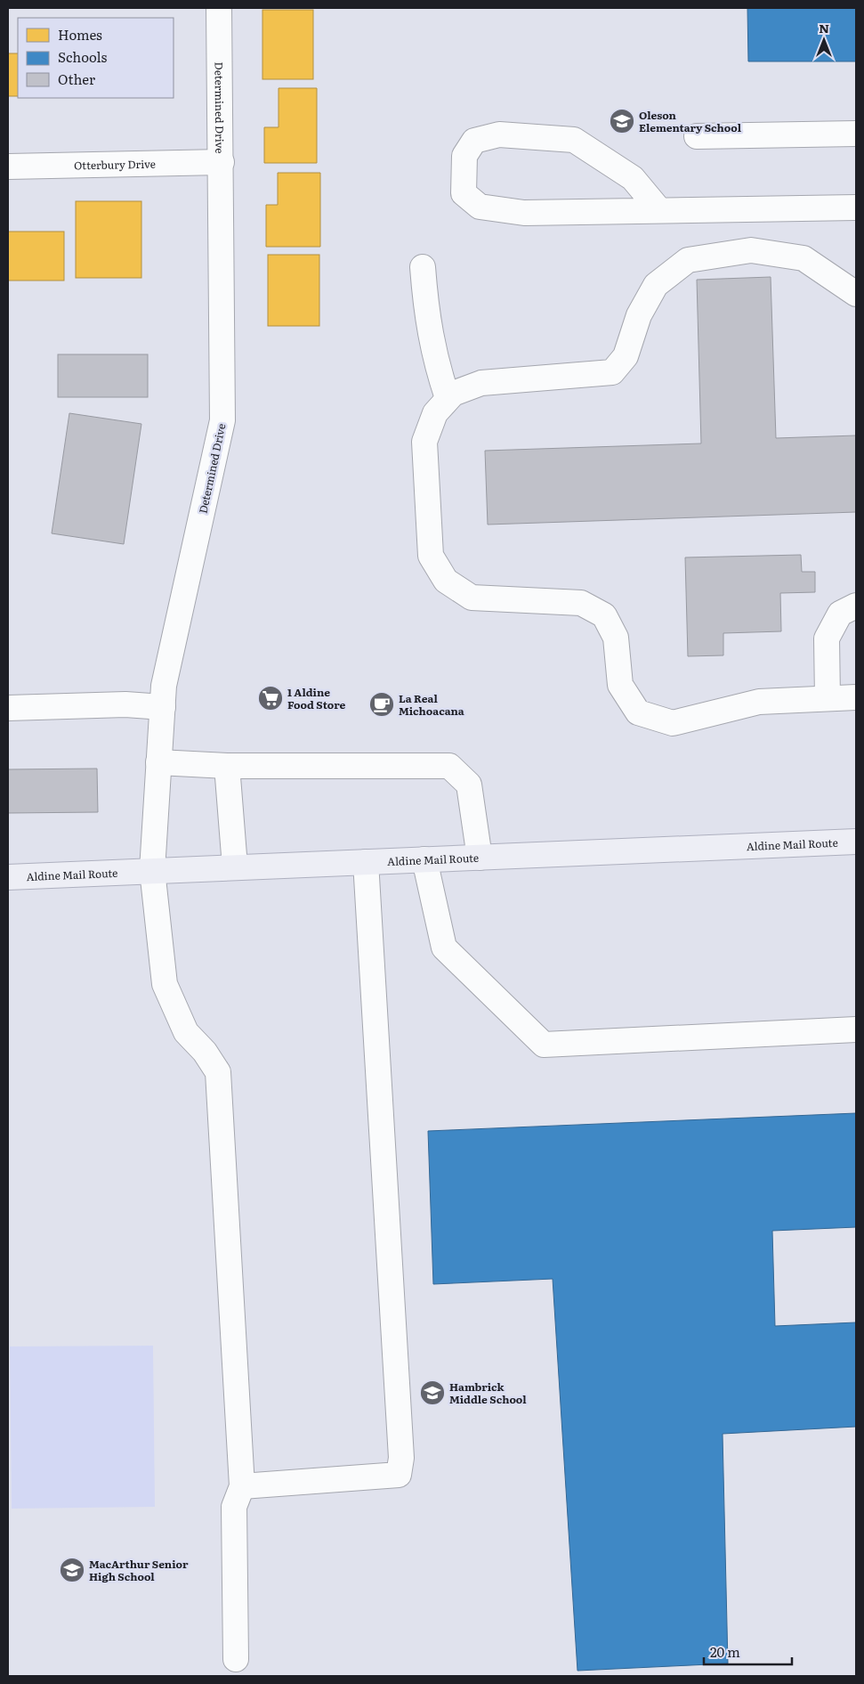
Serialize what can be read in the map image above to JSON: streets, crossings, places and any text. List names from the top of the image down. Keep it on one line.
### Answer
{"streets":{"main road":["Aldine Mail Route"],"street":["Determined Drive","Otterbury Drive"]},"crossings":[["Determined Drive","Otterbury Drive"],["Determined Drive","Aldine Mail Route"]],"places":{"school or university":["Oleson Elementary School","Hambrick Middle School","MacArthur Senior High School"],"supermarket":["1 Aldine Food Store"],"cafe":["La Real Michoacana"]},"legend":["Homes","Schools","Other"],"scale_bar":"20 m","north":"top"}
